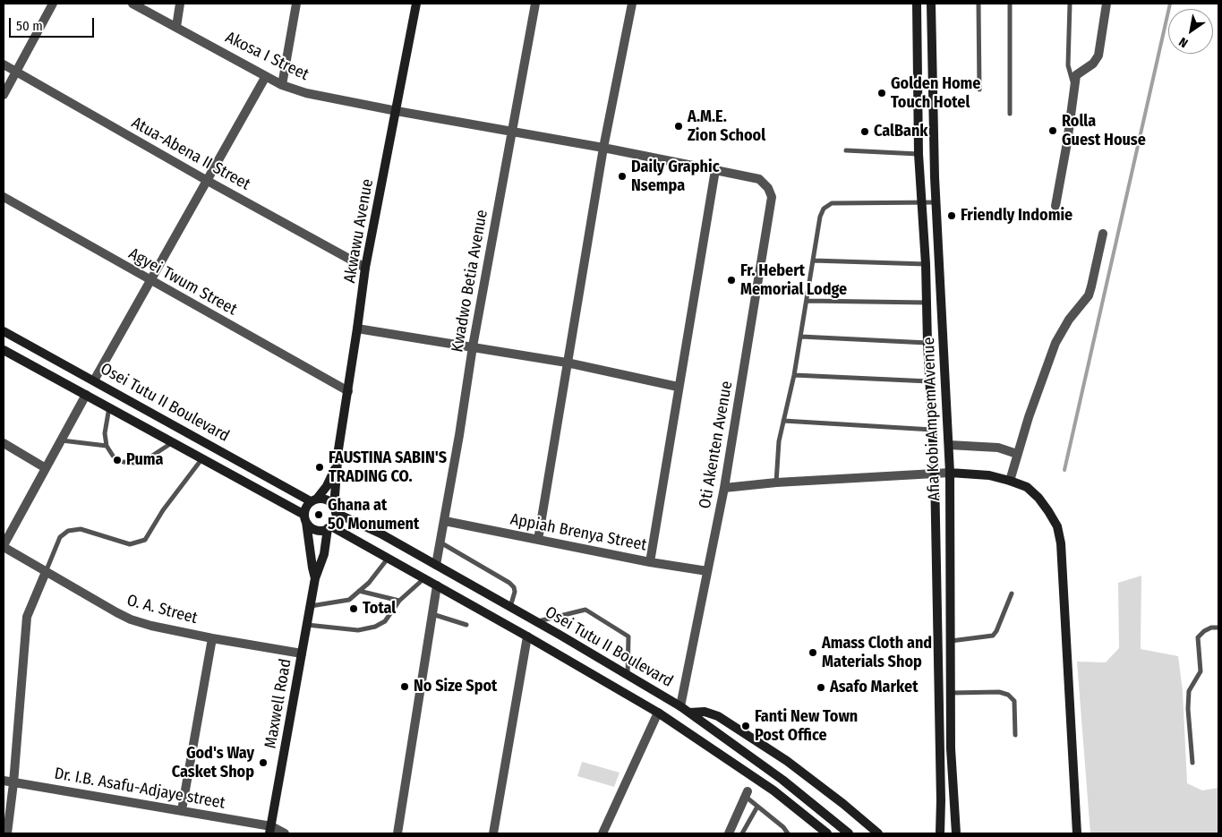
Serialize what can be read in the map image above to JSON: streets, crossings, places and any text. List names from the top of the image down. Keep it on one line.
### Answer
{"streets":{"main road":["Akwawu Avenue","Osei Tutu II Boulevard","Afia Kobi Ampem Avenue","Maxwell Road"],"street":["Akosa I Street","Atua-Abena II Street","Kwadwo Betia Avenue","Agyei Twum Street","Oti Akenten Avenue","Appiah Brenya Street","O. A. Street","Dr. I.B. Asafu-Adjaye street"]},"crossings":[["Akosa I Street","Akwawu Avenue"],["Akosa I Street","Kwadwo Betia Avenue"],["Akosa I Street","Oti Akenten Avenue"],["Atua-Abena II Street","Akwawu Avenue"],["Akwawu Avenue","Agyei Twum Street"],["Akwawu Avenue","Osei Tutu II Boulevard"],["Akwawu Avenue","Maxwell Road"],["Kwadwo Betia Avenue","Osei Tutu II Boulevard"],["Kwadwo Betia Avenue","Appiah Brenya Street"],["Osei Tutu II Boulevard","Oti Akenten Avenue"],["Osei Tutu II Boulevard","Maxwell Road"],["Oti Akenten Avenue","Appiah Brenya Street"],["O. A. Street","Maxwell Road"],["Maxwell Road","Dr. I.B. Asafu-Adjaye street"]],"places":["Golden Home Touch Hotel","A.M.E. Zion School","Rolla Guest House","CalBank","Daily Graphic Nsempa","Friendly Indomie","Fr. Hebert Memorial Lodge","Puma","FAUSTINA SABIN'S TRADING CO.","Ghana at 50 Monument","Total","Amass Cloth and Materials Shop","No Size Spot","Asafo Market","Fanti New Town Post Office","God's Way Casket Shop"],"scale_bar":"50 m","north":"bottom left"}
